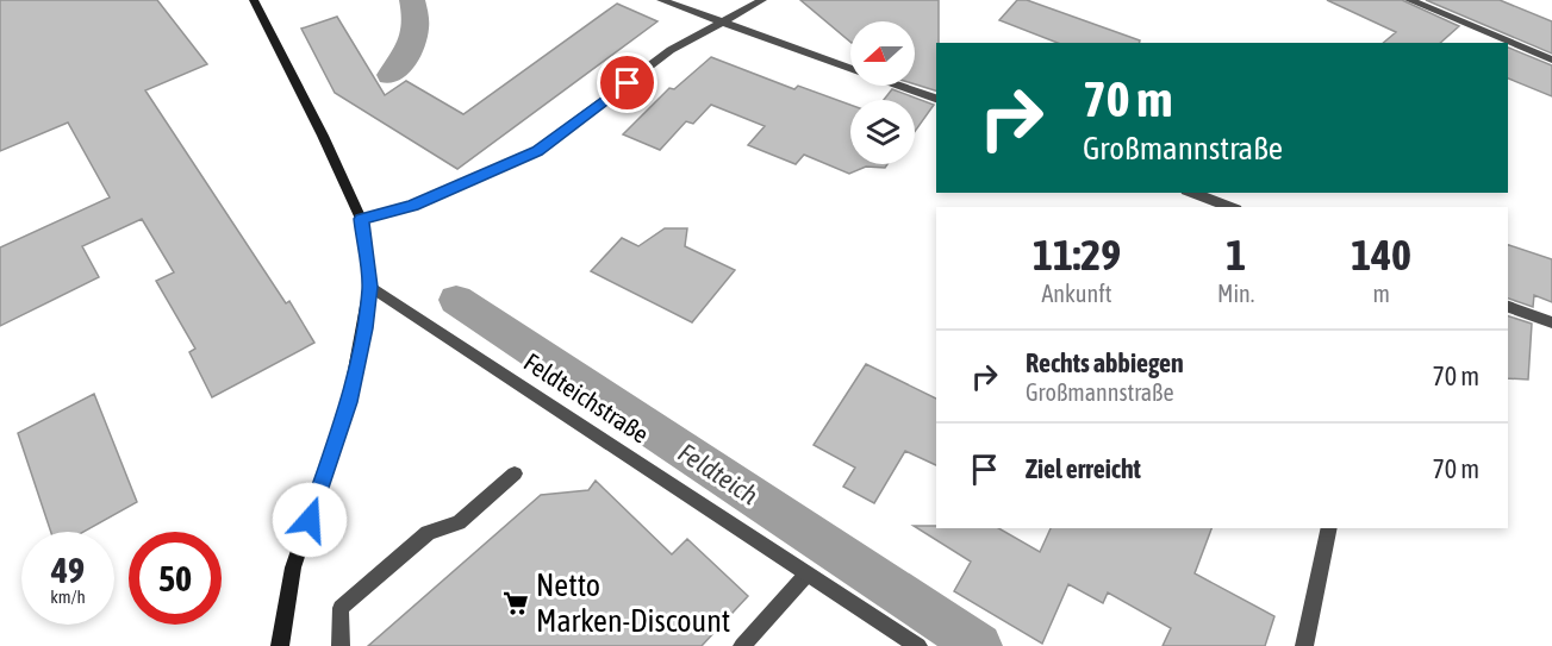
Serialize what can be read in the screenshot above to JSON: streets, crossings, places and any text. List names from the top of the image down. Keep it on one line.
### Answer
{"streets":{"street":["Feldteichstraße"]},"water":["Feldteich"],"places":{"supermarket":["Netto Marken-Discount"]},"north":"left","page":{"turn":["70 m","Großmannstraße"],"eta":["11:29","Ankunft","1","Min.","140","m"],"list":[{"name":"Rechts abbiegen","note":"Großmannstraße","value":"70 m"},{"name":"Ziel erreicht","value":"70 m"}],"speed":"49 km/h","limit":"50"}}
